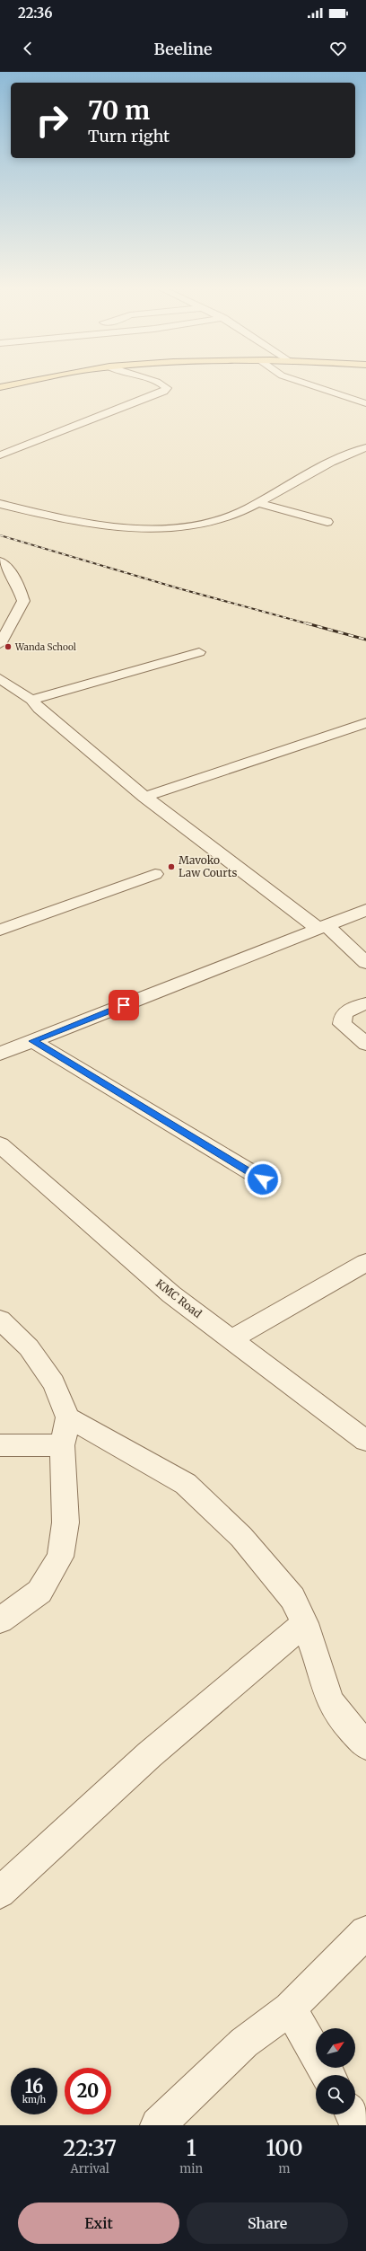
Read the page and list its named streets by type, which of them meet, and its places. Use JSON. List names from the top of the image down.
{
  "streets": {
    "street": ["KMC Road"]
  },
  "places": ["Wanda School", "Mavoko Law Courts"],
  "north": "top right",
  "page": {
    "status": "22:36",
    "header": "Beeline",
    "turn": ["70 m", "Turn right"],
    "speed": "16 km/h",
    "limit": "20",
    "eta": [
      "22:37",
      "Arrival",
      "1",
      "min",
      "100",
      "m"
    ],
    "buttons": ["Exit", "Share"]
  }
}
